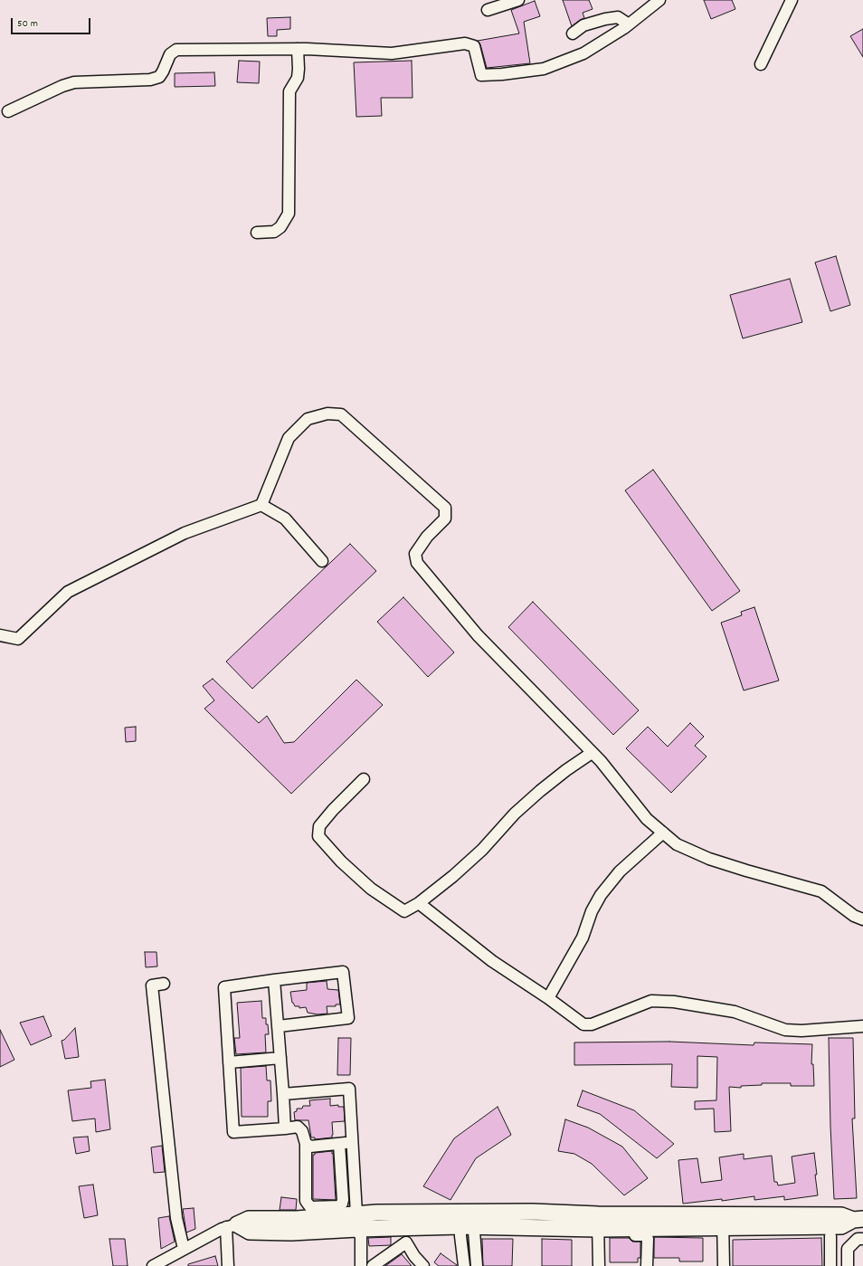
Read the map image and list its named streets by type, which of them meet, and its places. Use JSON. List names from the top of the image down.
{
  "scale_bar": "50 m"
}
